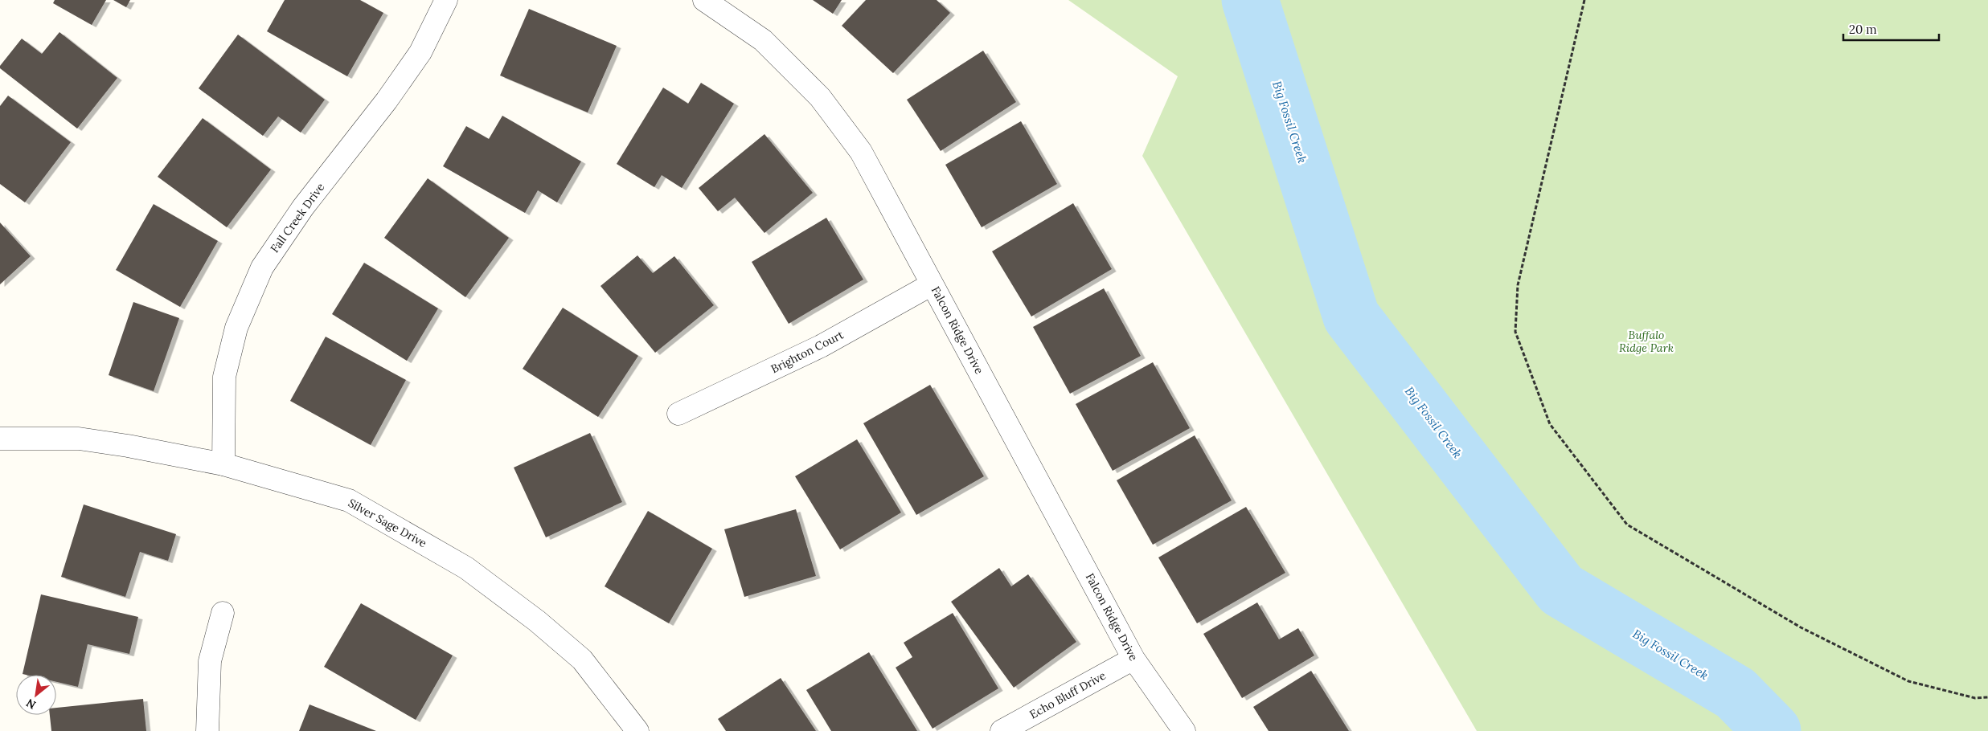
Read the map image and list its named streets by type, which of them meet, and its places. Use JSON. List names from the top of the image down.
{
  "streets": {
    "street": [
      "Fall Creek Drive",
      "Falcon Ridge Drive",
      "Brighton Court",
      "Silver Sage Drive",
      "Echo Bluff Drive"
    ]
  },
  "crossings": [
    ["Fall Creek Drive", "Silver Sage Drive"],
    ["Falcon Ridge Drive", "Brighton Court"],
    ["Falcon Ridge Drive", "Echo Bluff Drive"]
  ],
  "water": ["Big Fossil Creek"],
  "parks": ["Buffalo Ridge Park"],
  "scale_bar": "20 m",
  "north": "bottom left"
}
